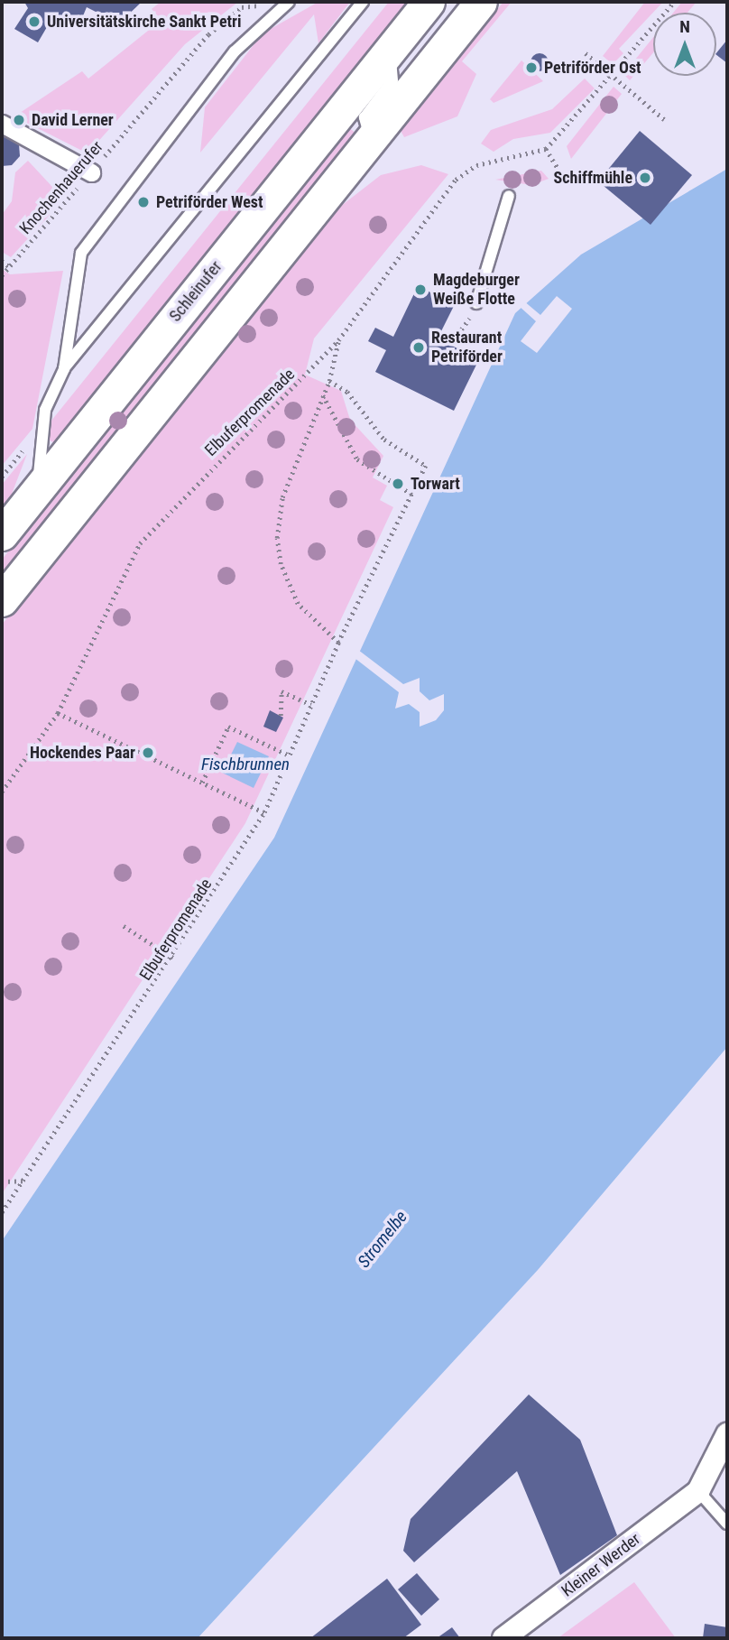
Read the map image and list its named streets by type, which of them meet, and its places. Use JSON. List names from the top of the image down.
{
  "streets": {
    "main road": ["Schleinufer"],
    "street": ["Kleiner Werder"],
    "path": ["Knochenhauerufer", "Elbuferpromenade"]
  },
  "water": ["Fischbrunnen", "Stromelbe"],
  "places": [
    "Universitätskirche Sankt Petri",
    "Petriförder Ost",
    "David Lerner",
    "Schiffmühle",
    "Petriförder West",
    "Magdeburger Weiße Flotte",
    "Restaurant Petriförder",
    "Torwart",
    "Hockendes Paar"
  ],
  "north": "top"
}
